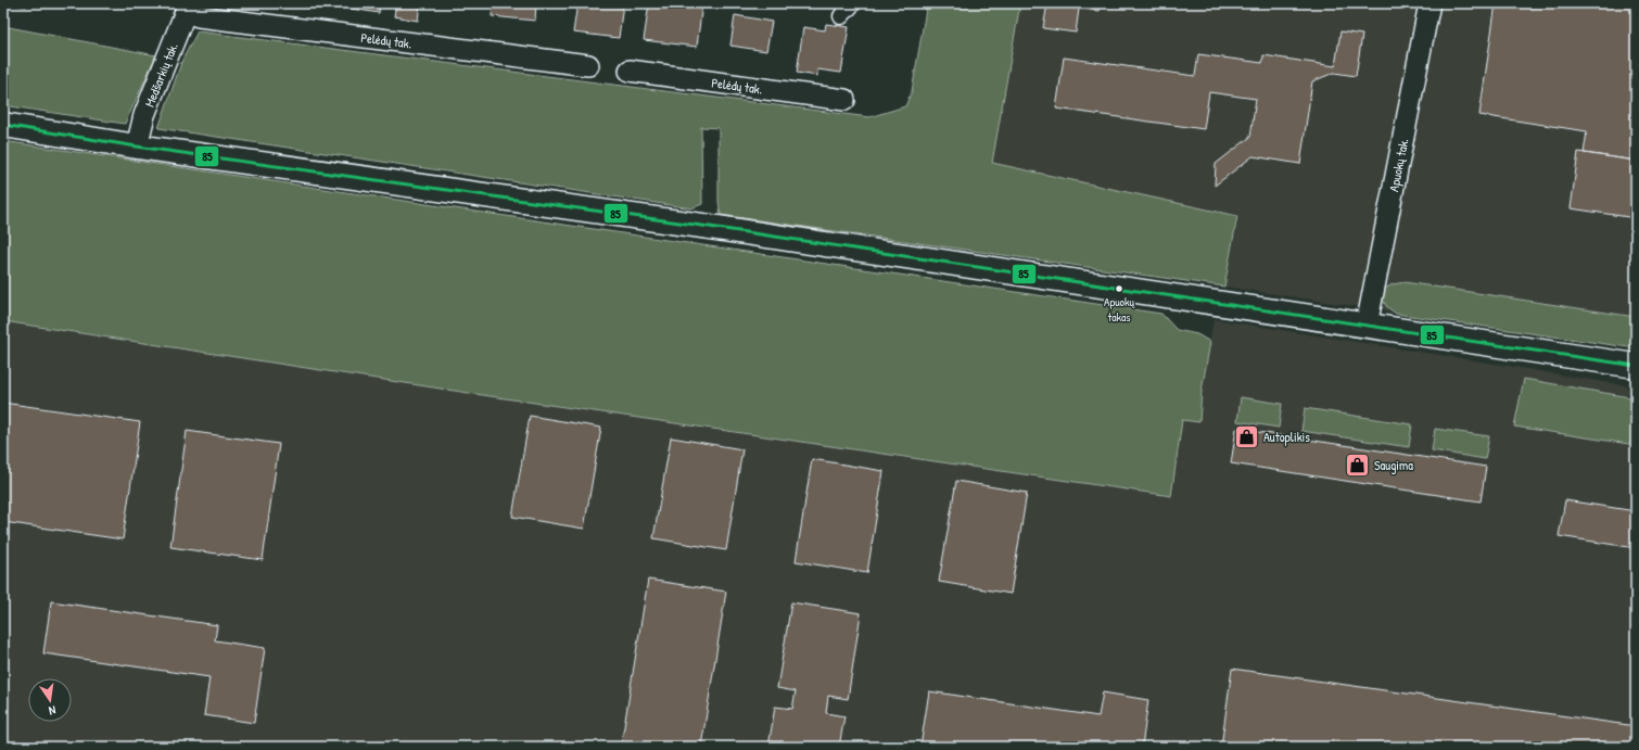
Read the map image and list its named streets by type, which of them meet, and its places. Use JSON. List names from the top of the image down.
{
  "streets": {
    "street": ["Pelėdų tak.", "Medšarkių tak.", "Apuokų tak."]
  },
  "crossings": [
    ["Pelėdų tak.", "Medšarkių tak."]
  ],
  "places": {
    "other": ["Apuokų takas"],
    "shop": ["Autoplikis", "Saugima"]
  },
  "lines": ["transit line 85"],
  "north": "bottom"
}
